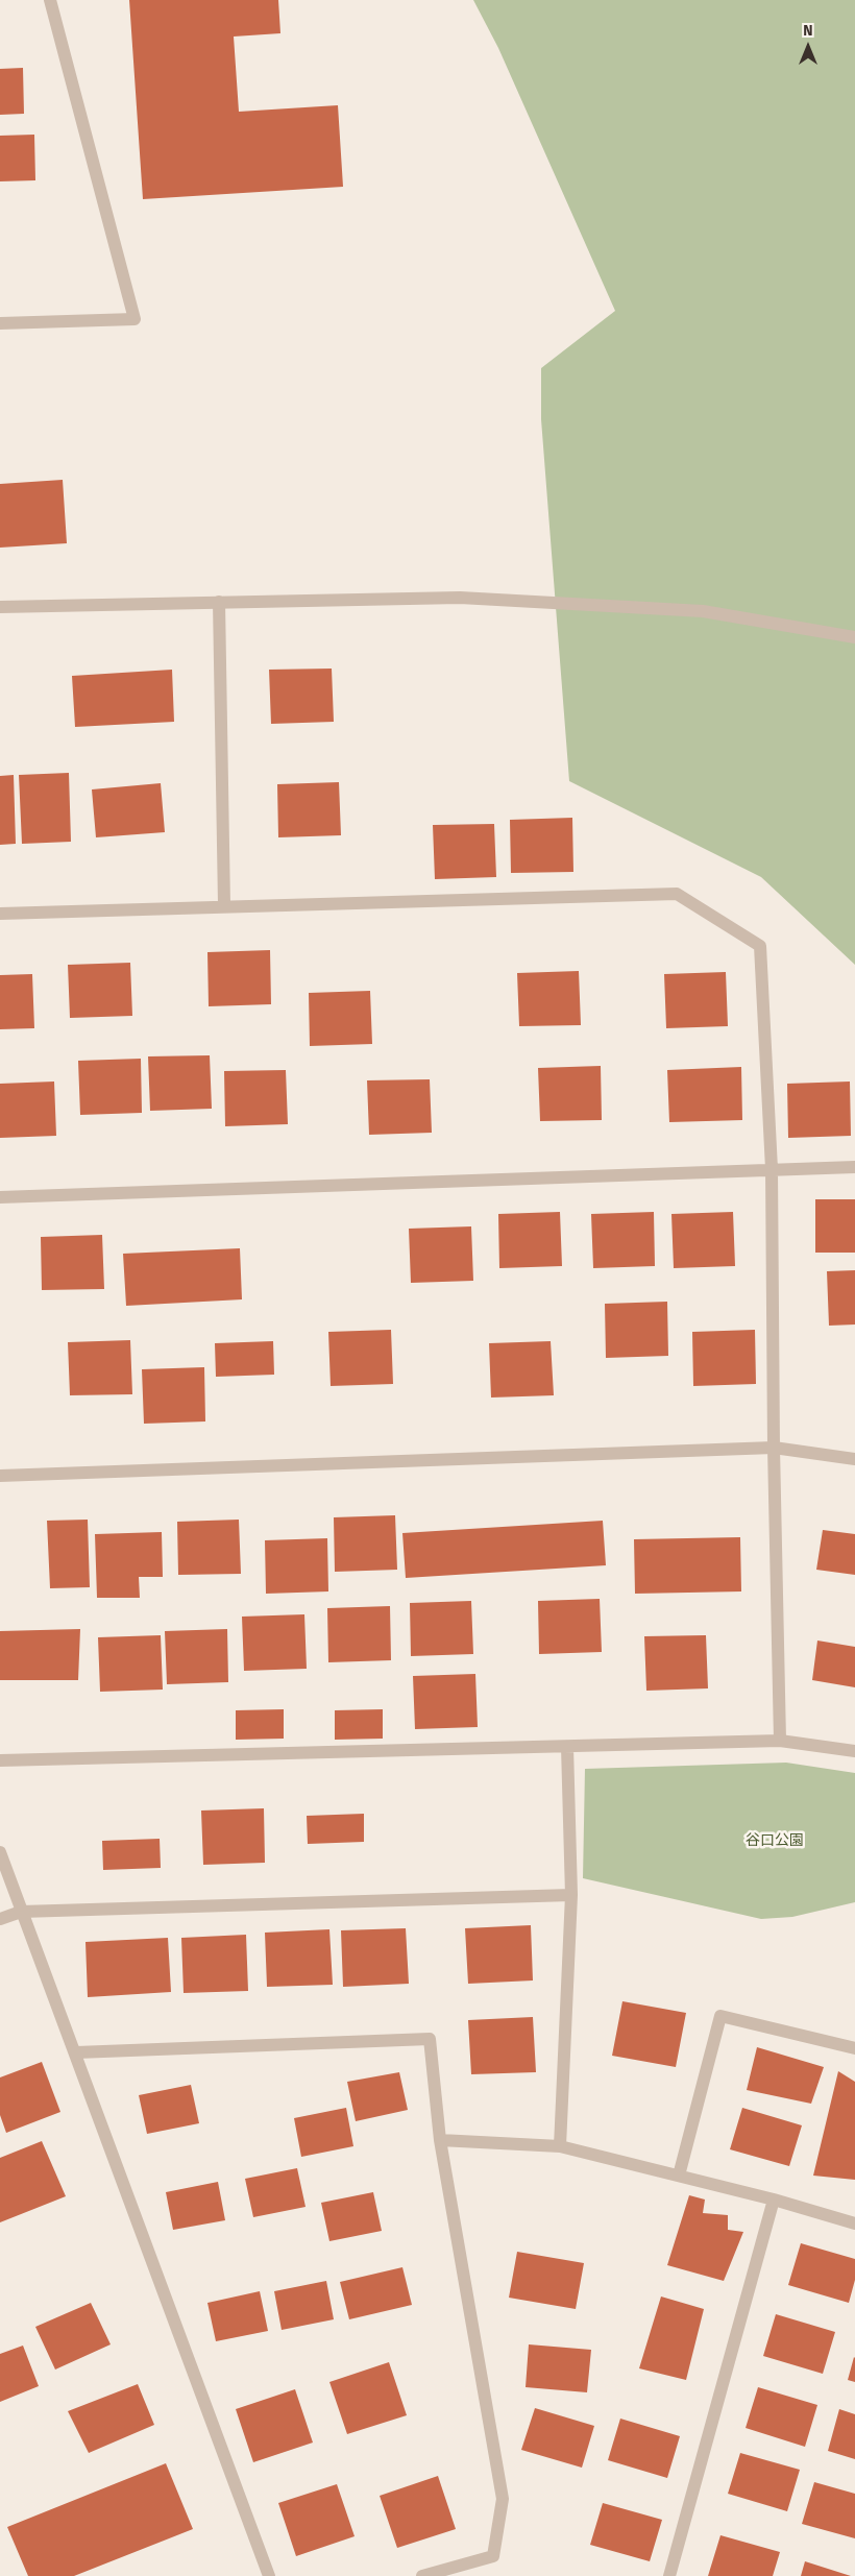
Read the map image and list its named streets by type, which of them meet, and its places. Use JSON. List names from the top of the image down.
{
  "parks": ["谷口公園"],
  "north": "top"
}
